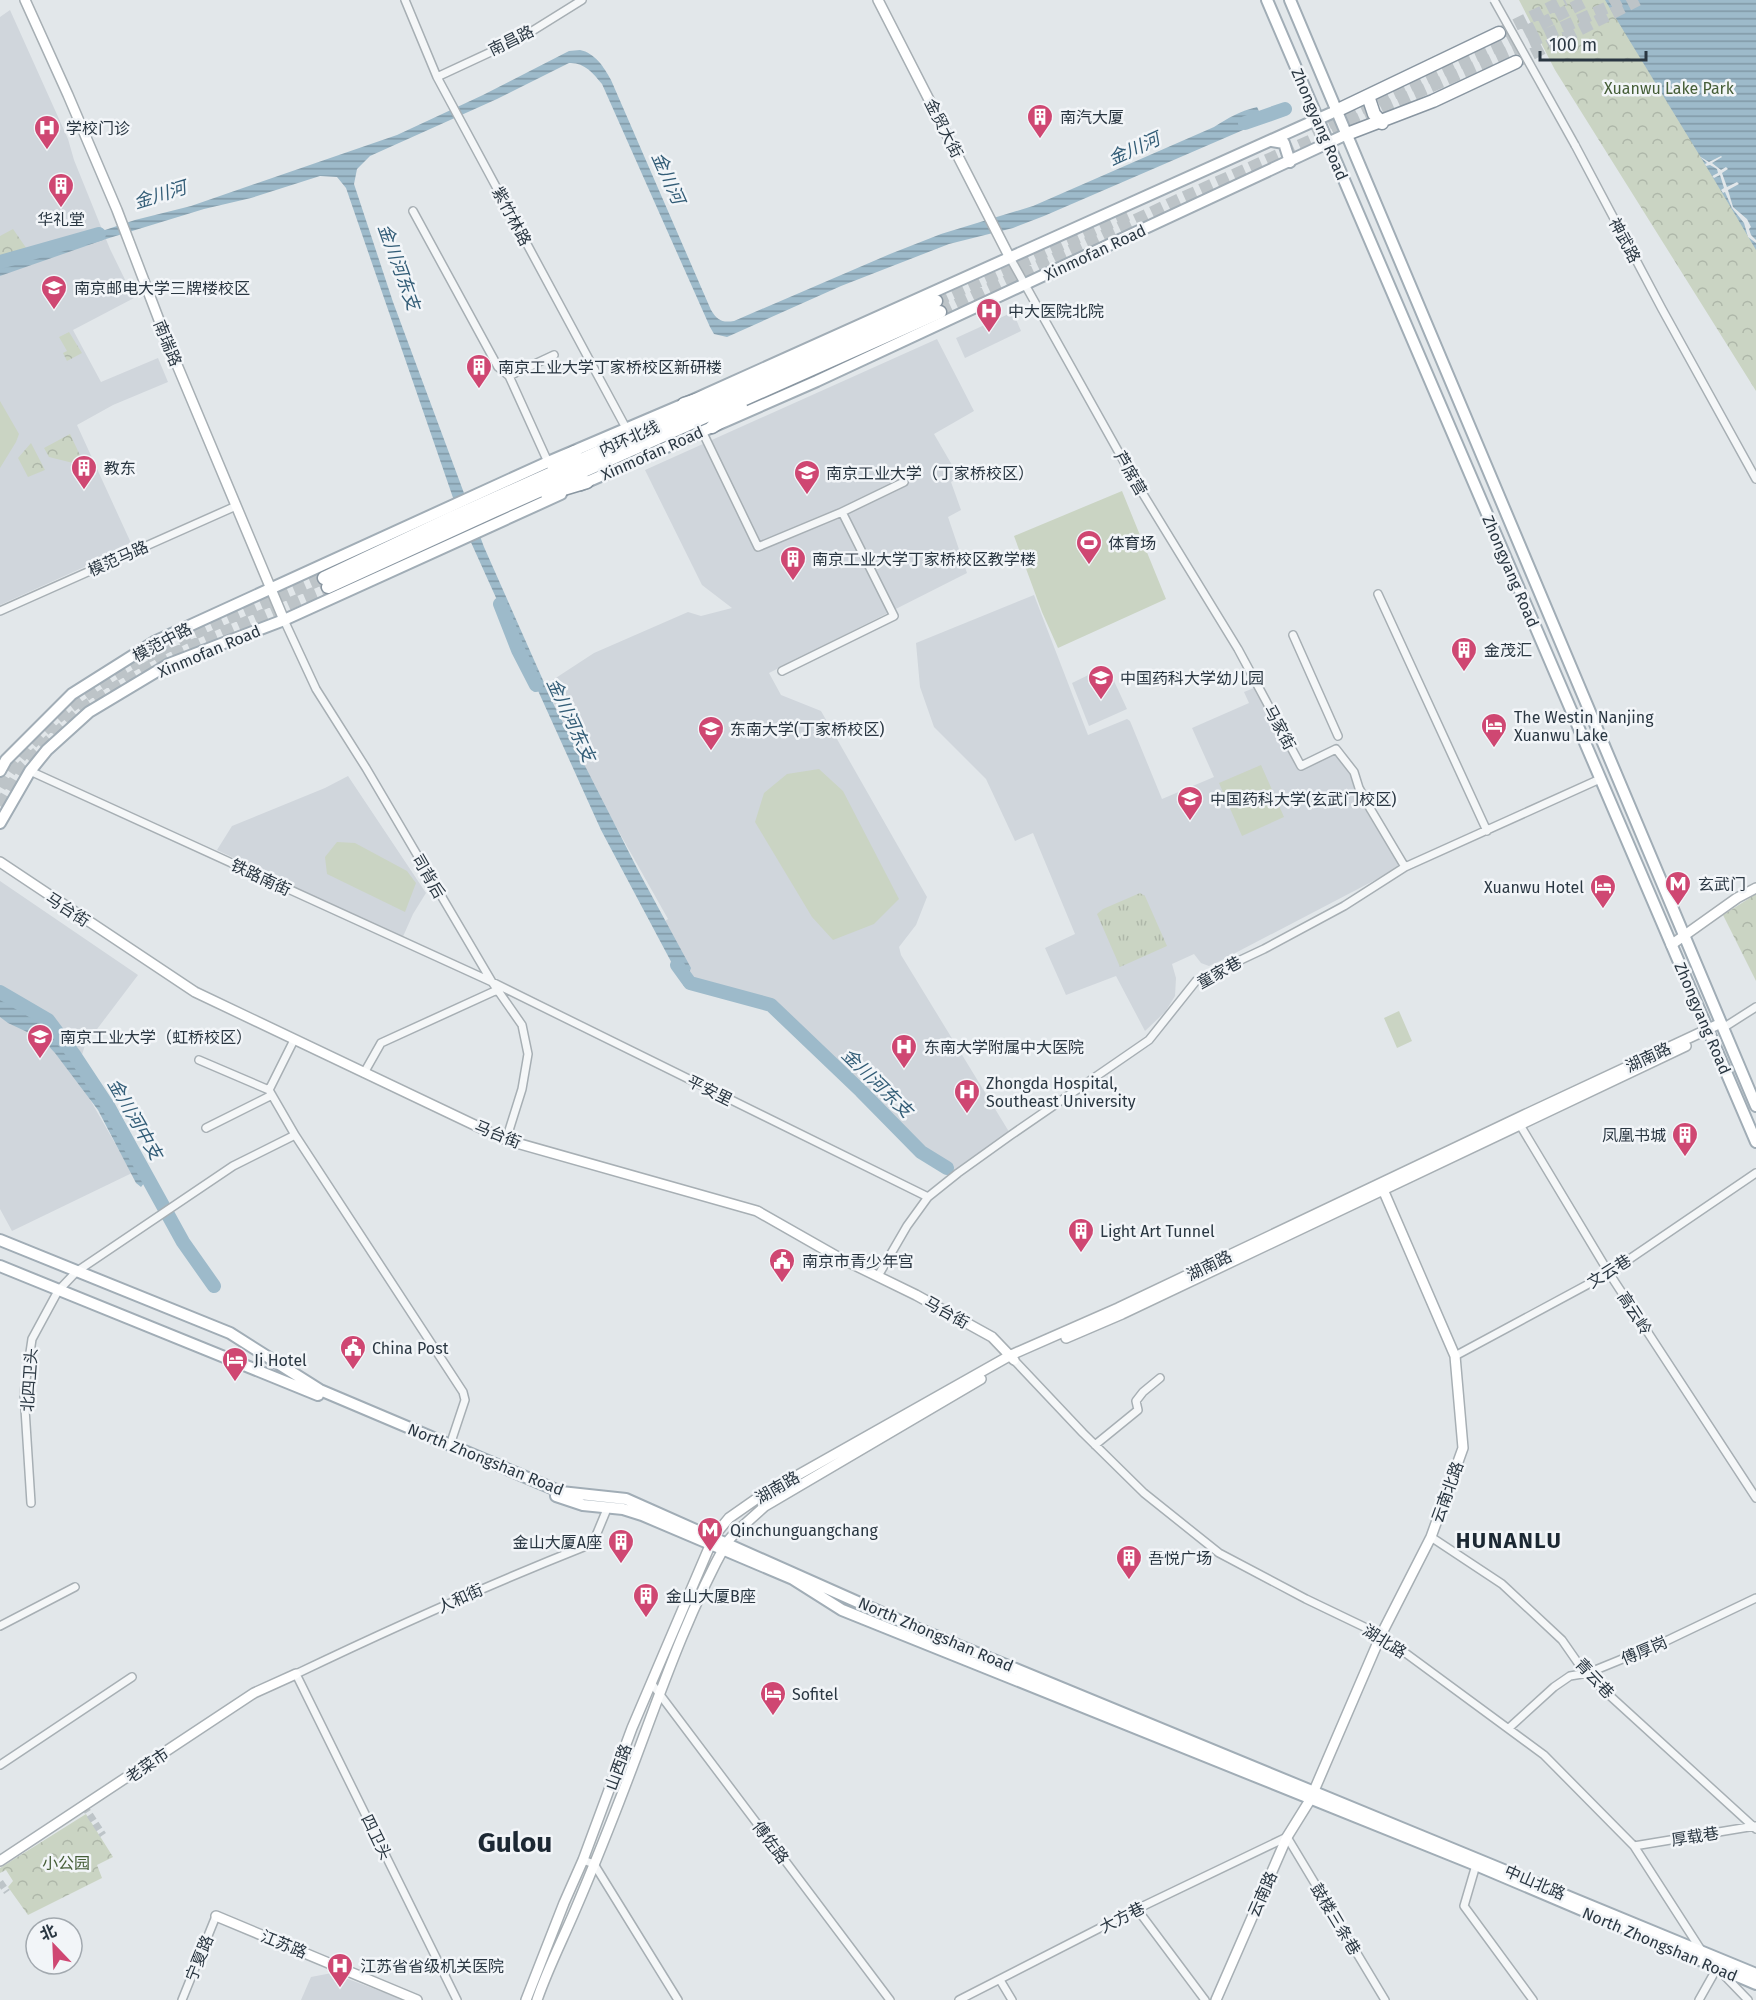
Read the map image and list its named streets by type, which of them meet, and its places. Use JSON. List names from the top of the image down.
{
  "streets": {
    "highway": ["内环北线"],
    "main road": [
      "Zhongyang Road",
      "Xinmofan Road",
      "模范中路",
      "North Zhongshan Road",
      "中山北路"
    ],
    "street": [
      "南昌路",
      "金贸大街",
      "紫竹林路",
      "神武路",
      "南瑞路",
      "芦席营",
      "模范马路",
      "马家街",
      "司背后",
      "铁路南街",
      "马台街",
      "童家巷",
      "湖南路",
      "平安里",
      "文云巷",
      "高云岭",
      "北四卫头",
      "云南北路",
      "人和街",
      "湖北路",
      "傅厚岗",
      "青云巷",
      "老菜市",
      "山西路",
      "厚载巷",
      "四卫头",
      "傅佐路",
      "云南路",
      "大方巷",
      "鼓楼三条巷",
      "江苏路",
      "宁夏路"
    ]
  },
  "crossings": [
    ["南昌路", "紫竹林路"],
    ["Zhongyang Road", "Xinmofan Road"],
    ["Zhongyang Road", "童家巷"],
    ["Zhongyang Road", "湖南路"],
    ["金贸大街", "Xinmofan Road"],
    ["金贸大街", "芦席营"],
    ["紫竹林路", "Xinmofan Road"],
    ["Xinmofan Road", "南瑞路"],
    ["Xinmofan Road", "内环北线"],
    ["Xinmofan Road", "芦席营"],
    ["Xinmofan Road", "模范中路"],
    ["Xinmofan Road", "司背后"],
    ["Xinmofan Road", "铁路南街"],
    ["南瑞路", "模范马路"],
    ["南瑞路", "模范中路"],
    ["南瑞路", "司背后"],
    ["芦席营", "马家街"],
    ["马家街", "童家巷"],
    ["司背后", "铁路南街"],
    ["司背后", "马台街"],
    ["司背后", "平安里"],
    ["铁路南街", "平安里"],
    ["马台街", "童家巷"],
    ["马台街", "湖南路"],
    ["马台街", "湖北路"],
    ["童家巷", "平安里"],
    ["湖南路", "高云岭"],
    ["湖南路", "North Zhongshan Road"],
    ["湖南路", "云南北路"],
    ["湖南路", "湖北路"],
    ["湖南路", "山西路"],
    ["文云巷", "高云岭"],
    ["文云巷", "云南北路"],
    ["北四卫头", "North Zhongshan Road"],
    ["North Zhongshan Road", "云南北路"],
    ["North Zhongshan Road", "人和街"],
    ["North Zhongshan Road", "湖北路"],
    ["North Zhongshan Road", "山西路"],
    ["North Zhongshan Road", "中山北路"],
    ["North Zhongshan Road", "云南路"],
    ["云南北路", "湖北路"],
    ["云南北路", "青云巷"],
    ["云南北路", "中山北路"],
    ["云南北路", "云南路"],
    ["人和街", "老菜市"],
    ["人和街", "四卫头"],
    ["湖北路", "傅厚岗"],
    ["湖北路", "厚载巷"],
    ["湖北路", "中山北路"],
    ["傅厚岗", "青云巷"],
    ["青云巷", "厚载巷"],
    ["老菜市", "四卫头"],
    ["山西路", "傅佐路"],
    ["中山北路", "云南路"],
    ["云南路", "大方巷"],
    ["云南路", "鼓楼三条巷"],
    ["大方巷", "鼓楼三条巷"],
    ["江苏路", "宁夏路"]
  ],
  "districts": ["HUNANLU", "Gulou"],
  "water": ["金川河", "金川河东支", "金川河中支"],
  "parks": ["Xuanwu Lake Park", "小公园"],
  "places": {
    "building": [
      "南汽大厦",
      "华礼堂",
      "南京工业大学丁家桥校区新研楼",
      "教东",
      "南京工业大学丁家桥校区教学楼",
      "金茂汇",
      "凤凰书城",
      "Light Art Tunnel",
      "金山大厦A座",
      "吾悦广场",
      "金山大厦B座"
    ],
    "hospital": [
      "学校门诊",
      "中大医院北院",
      "东南大学附属中大医院",
      "Zhongda Hospital, Southeast University",
      "江苏省省级机关医院"
    ],
    "school or university": [
      "南京邮电大学三牌楼校区",
      "南京工业大学（丁家桥校区）",
      "中国药科大学幼儿园",
      "东南大学(丁家桥校区)",
      "中国药科大学(玄武门校区)",
      "南京工业大学（虹桥校区）"
    ],
    "sports": ["体育场"],
    "hotel": [
      "The Westin Nanjing Xuanwu Lake",
      "Xuanwu Hotel",
      "Ji Hotel",
      "Sofitel"
    ],
    "metro station": ["玄武门", "Qinchunguangchang"],
    "public building": ["南京市青少年宫", "China Post"]
  },
  "scale_bar": "100 m",
  "north": "top left"
}
